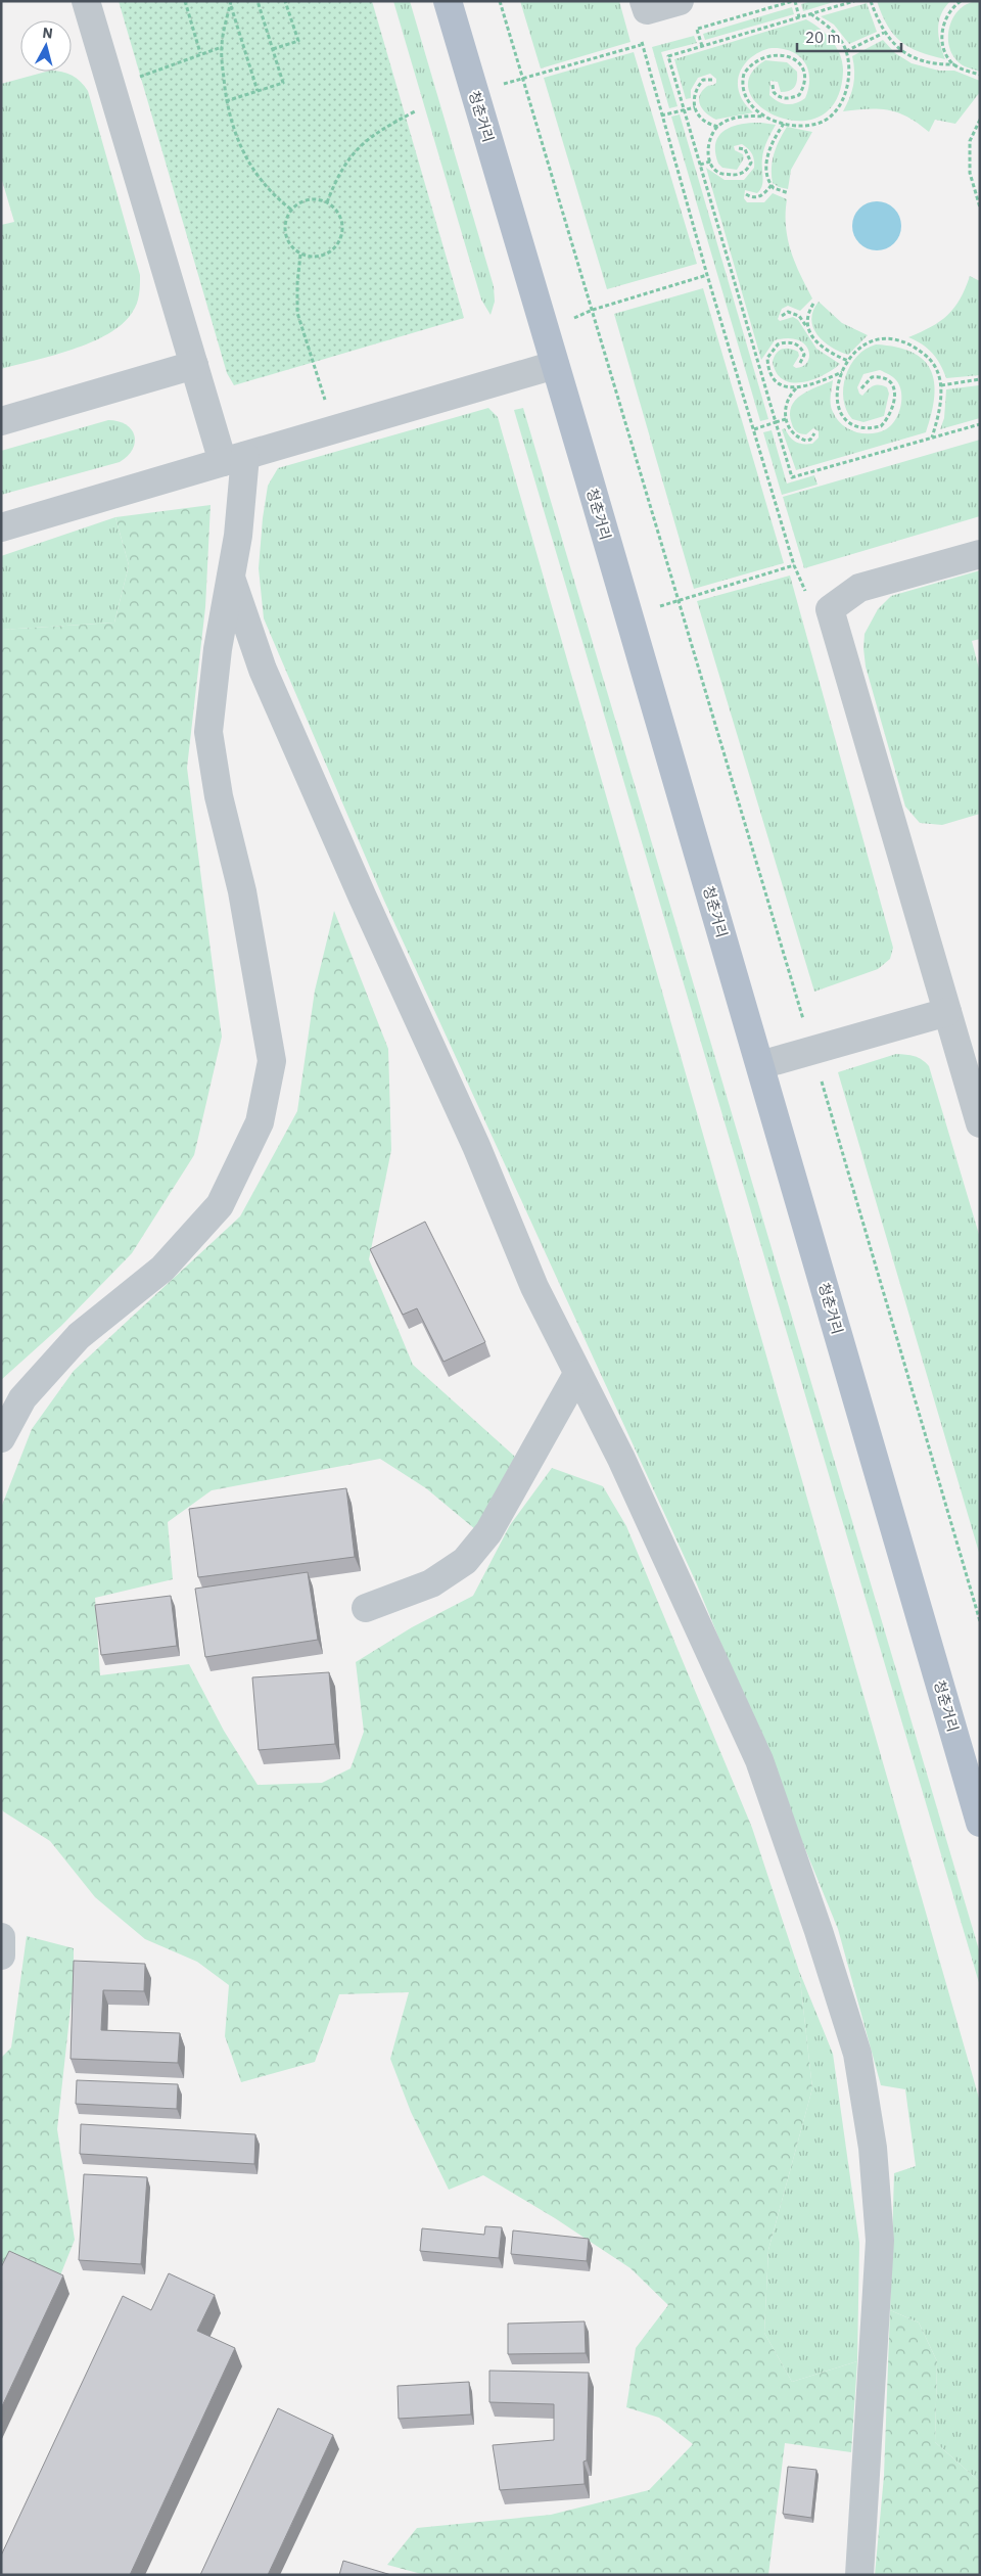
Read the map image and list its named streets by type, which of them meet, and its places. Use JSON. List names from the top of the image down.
{
  "streets": {
    "main road": ["청춘거리"]
  },
  "scale_bar": "20 m",
  "north": "top"
}
